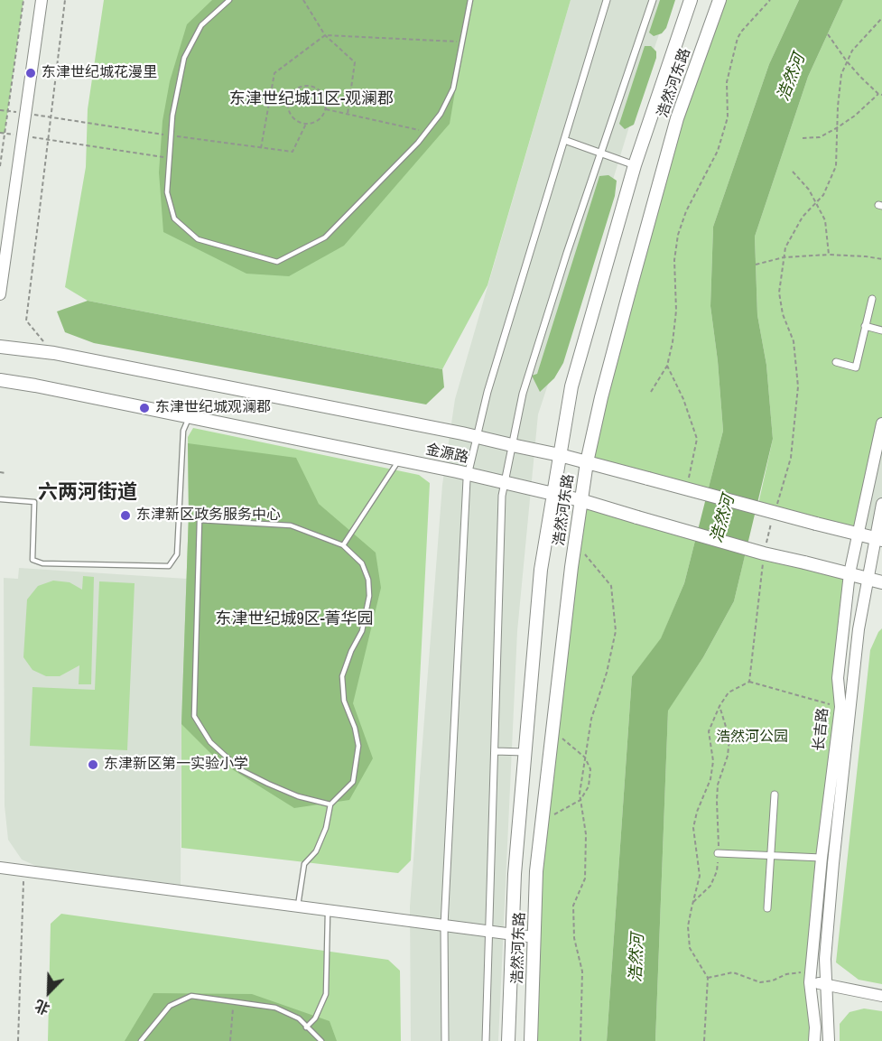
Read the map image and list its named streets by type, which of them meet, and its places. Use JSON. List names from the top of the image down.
{
  "streets": {
    "main road": ["浩然河东路", "金源路"],
    "street": ["长吉路"]
  },
  "crossings": [
    ["浩然河东路", "金源路"],
    ["金源路", "长吉路"]
  ],
  "districts": ["东津世纪城11区-观澜郡", "六两河街道", "东津世纪城9区-菁华园"],
  "water": ["浩然河"],
  "parks": ["浩然河公园"],
  "places": [
    "东津世纪城花漫里",
    "东津世纪城观澜郡",
    "东津新区政务服务中心",
    "东津新区第一实验小学"
  ],
  "north": "bottom left"
}
